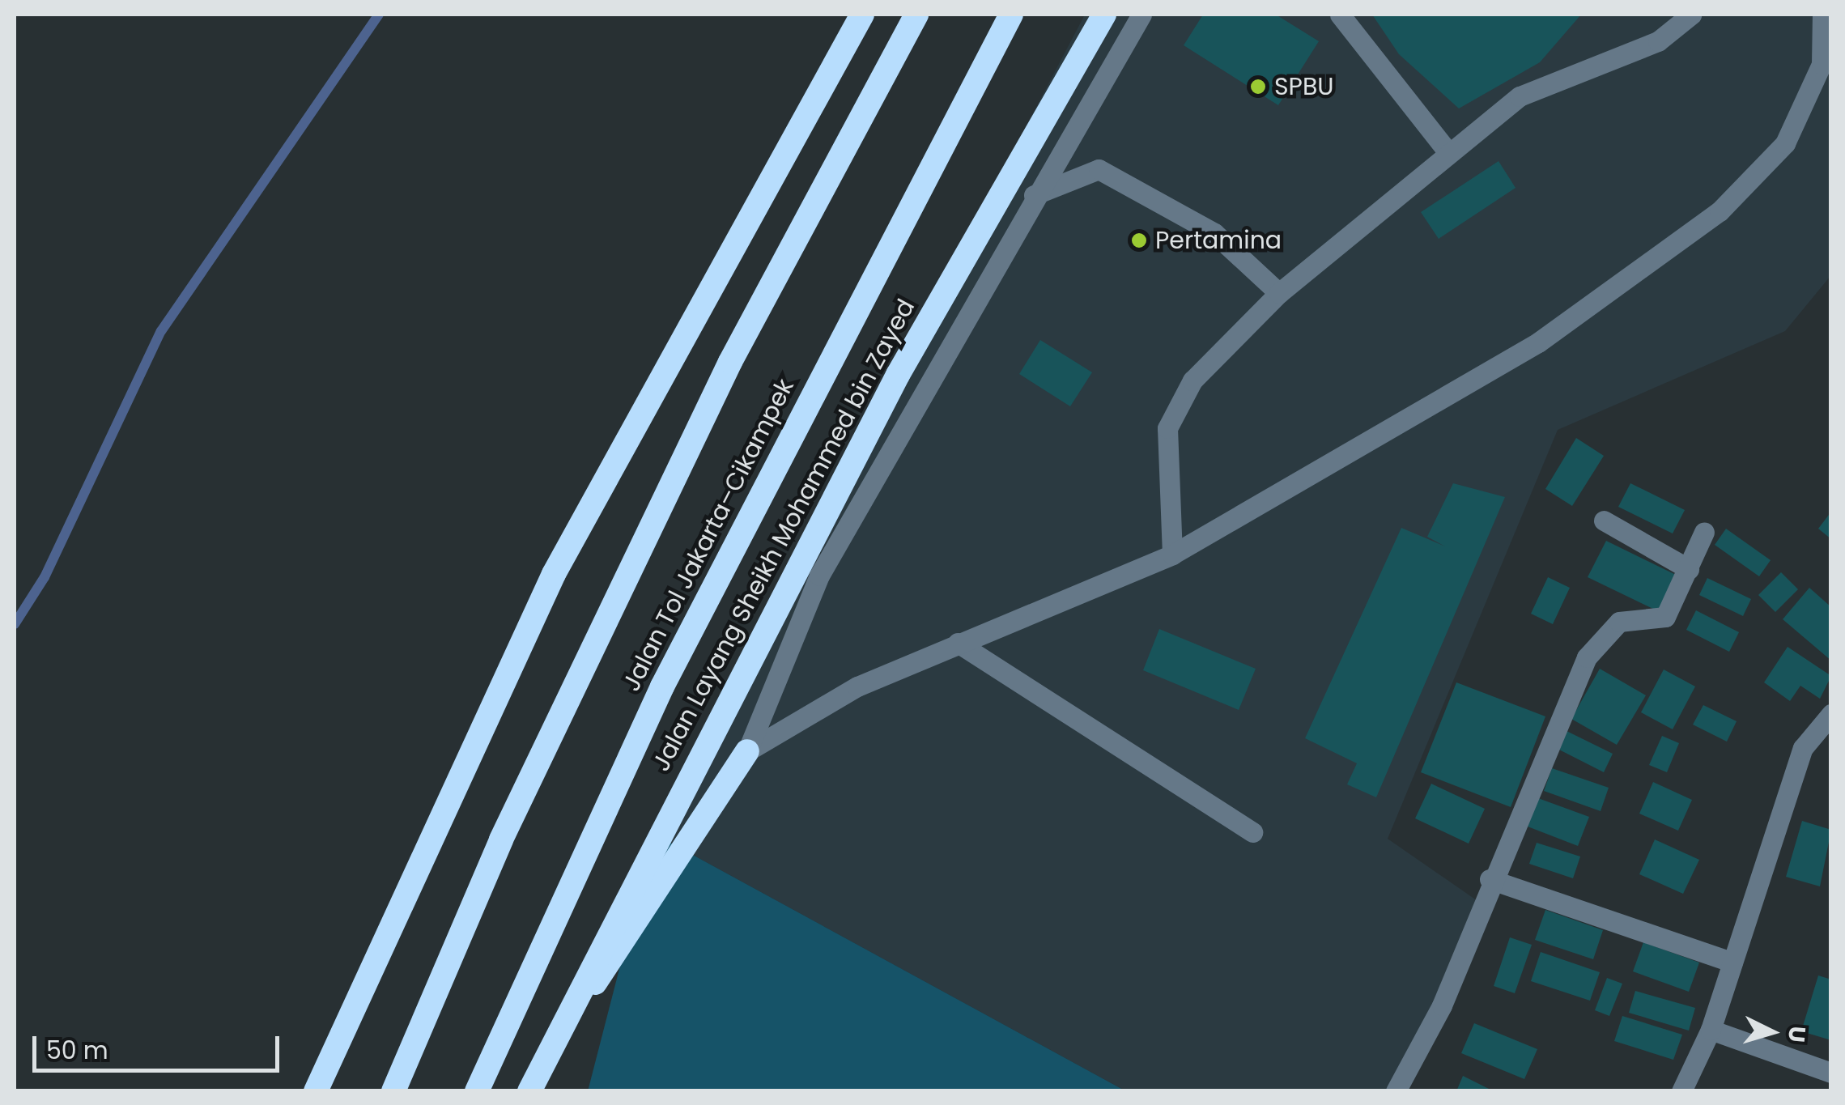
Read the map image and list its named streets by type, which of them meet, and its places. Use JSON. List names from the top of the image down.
{
  "streets": {
    "highway": ["Jalan Tol Jakarta–Cikampek", "Jalan Layang Sheikh Mohammed bin Zayed"]
  },
  "places": ["SPBU", "Pertamina"],
  "scale_bar": "50 m",
  "north": "right"
}
